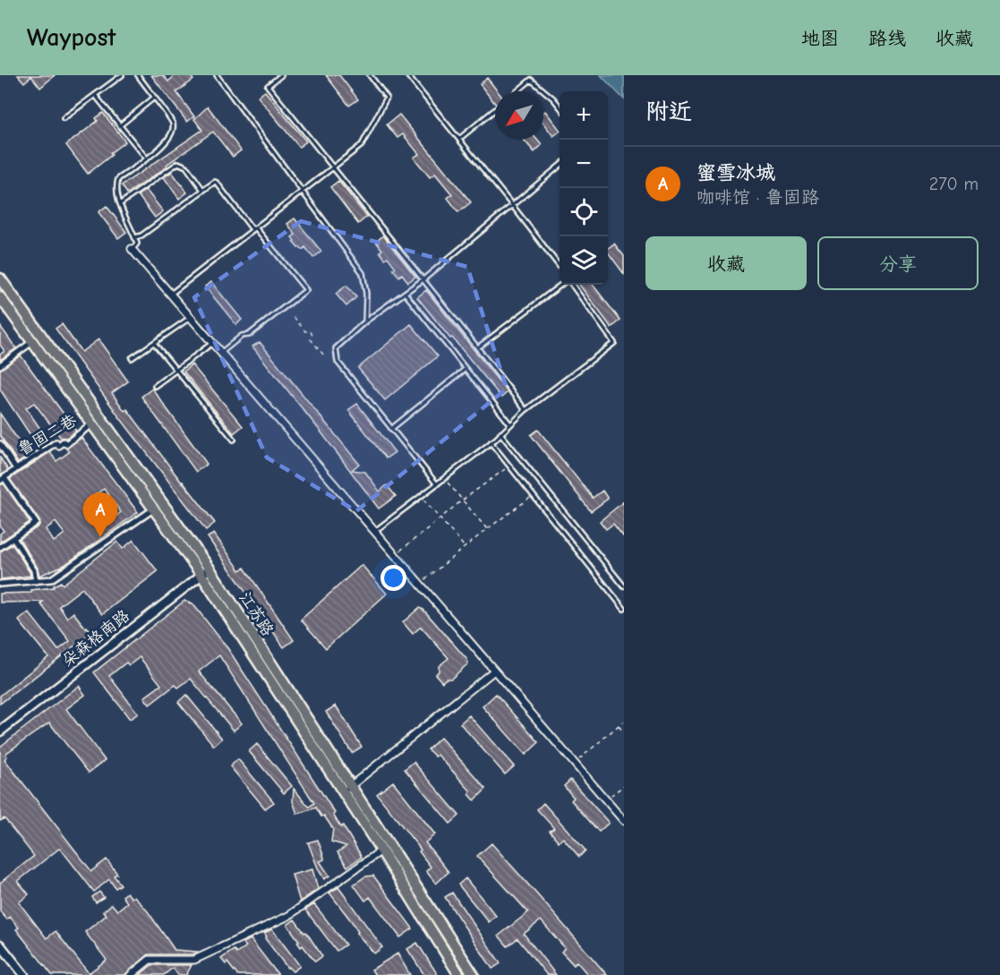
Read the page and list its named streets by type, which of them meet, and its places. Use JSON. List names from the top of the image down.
{
  "streets": {
    "highway": ["江苏路"],
    "street": ["鲁固二巷", "朵森格南路"]
  },
  "crossings": [
    ["鲁固二巷", "江苏路"],
    ["江苏路", "朵森格南路"]
  ],
  "north": "bottom left",
  "page": {
    "header": "Waypost",
    "nav": ["地图", "路线", "收藏"],
    "heading": "附近",
    "map_buttons": ["+", "−"],
    "list": [
      {
        "mark": "A",
        "name": "蜜雪冰城",
        "note": "咖啡馆 · 鲁固路",
        "value": "270 m"
      }
    ],
    "buttons": ["收藏", "分享"],
    "pins": "A"
  }
}
